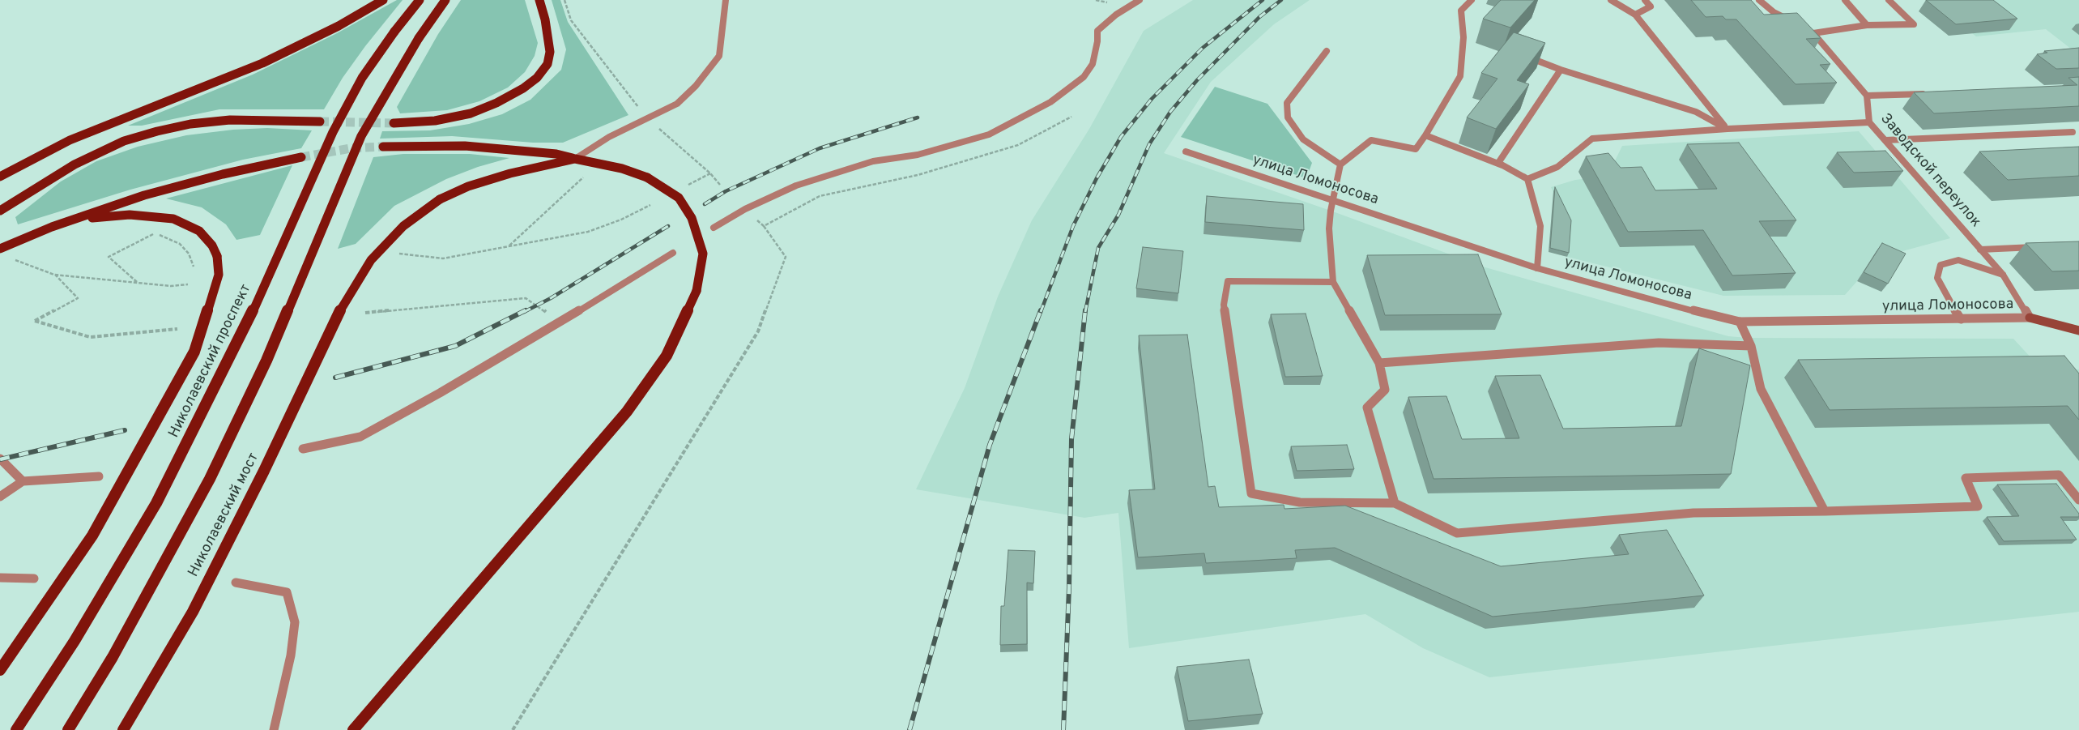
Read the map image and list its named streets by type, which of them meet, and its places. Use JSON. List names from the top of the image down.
{
  "streets": {
    "main road": ["Николаевский проспект", "Николаевский мост"],
    "street": ["Заводской переулок", "улица Ломоносова"]
  },
  "crossings": [
    ["Заводской переулок", "улица Ломоносова"]
  ]
}
